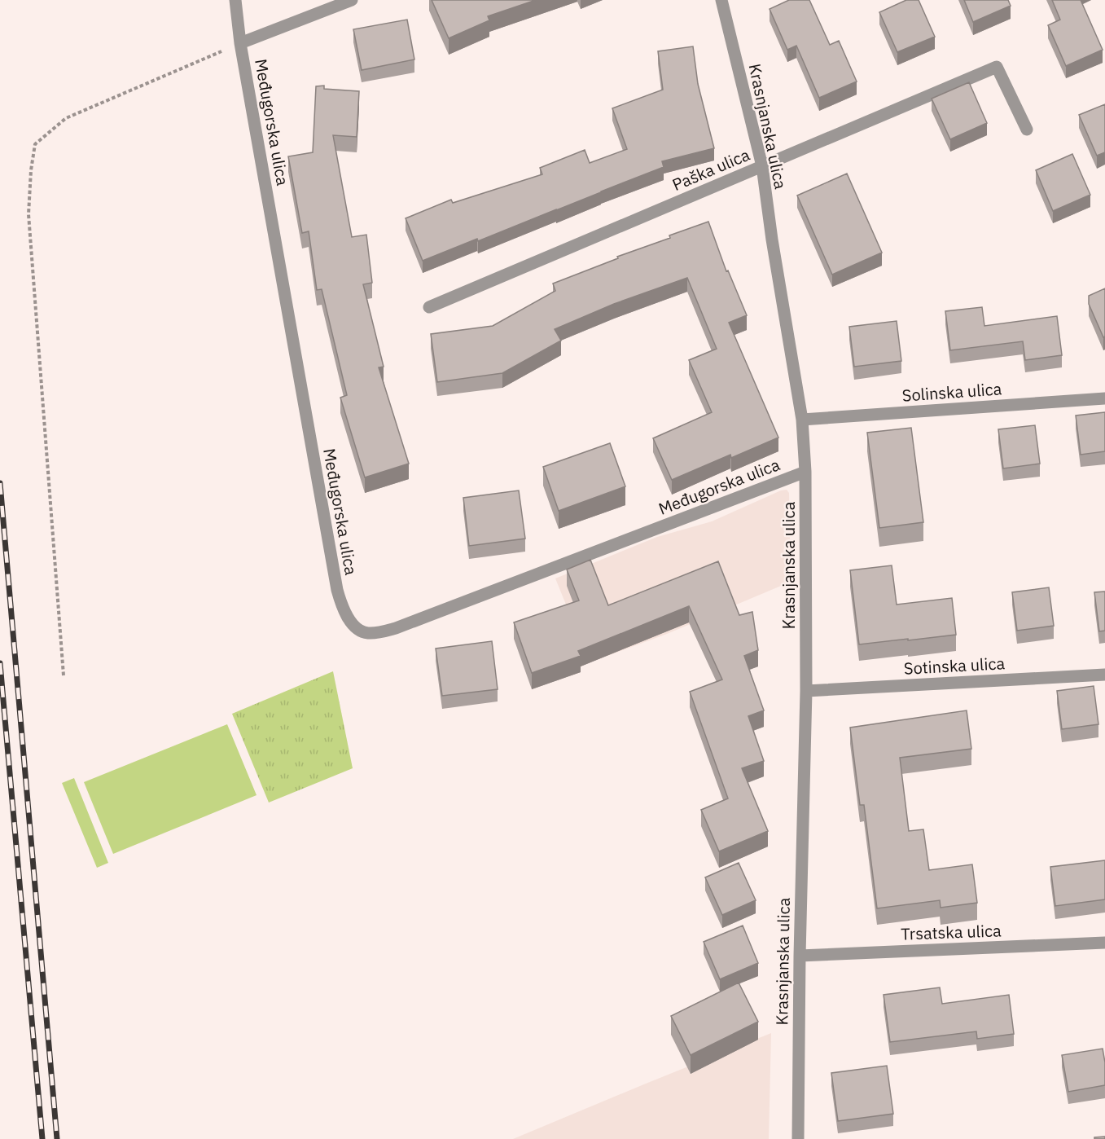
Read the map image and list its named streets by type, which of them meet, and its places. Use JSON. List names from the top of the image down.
{
  "streets": {
    "street": [
      "Međugorska ulica",
      "Krasnjanska ulica",
      "Paška ulica",
      "Solinska ulica",
      "Sotinska ulica",
      "Trsatska ulica"
    ]
  },
  "crossings": [
    ["Međugorska ulica", "Krasnjanska ulica"],
    ["Krasnjanska ulica", "Paška ulica"],
    ["Krasnjanska ulica", "Solinska ulica"],
    ["Krasnjanska ulica", "Sotinska ulica"],
    ["Krasnjanska ulica", "Trsatska ulica"]
  ]
}
